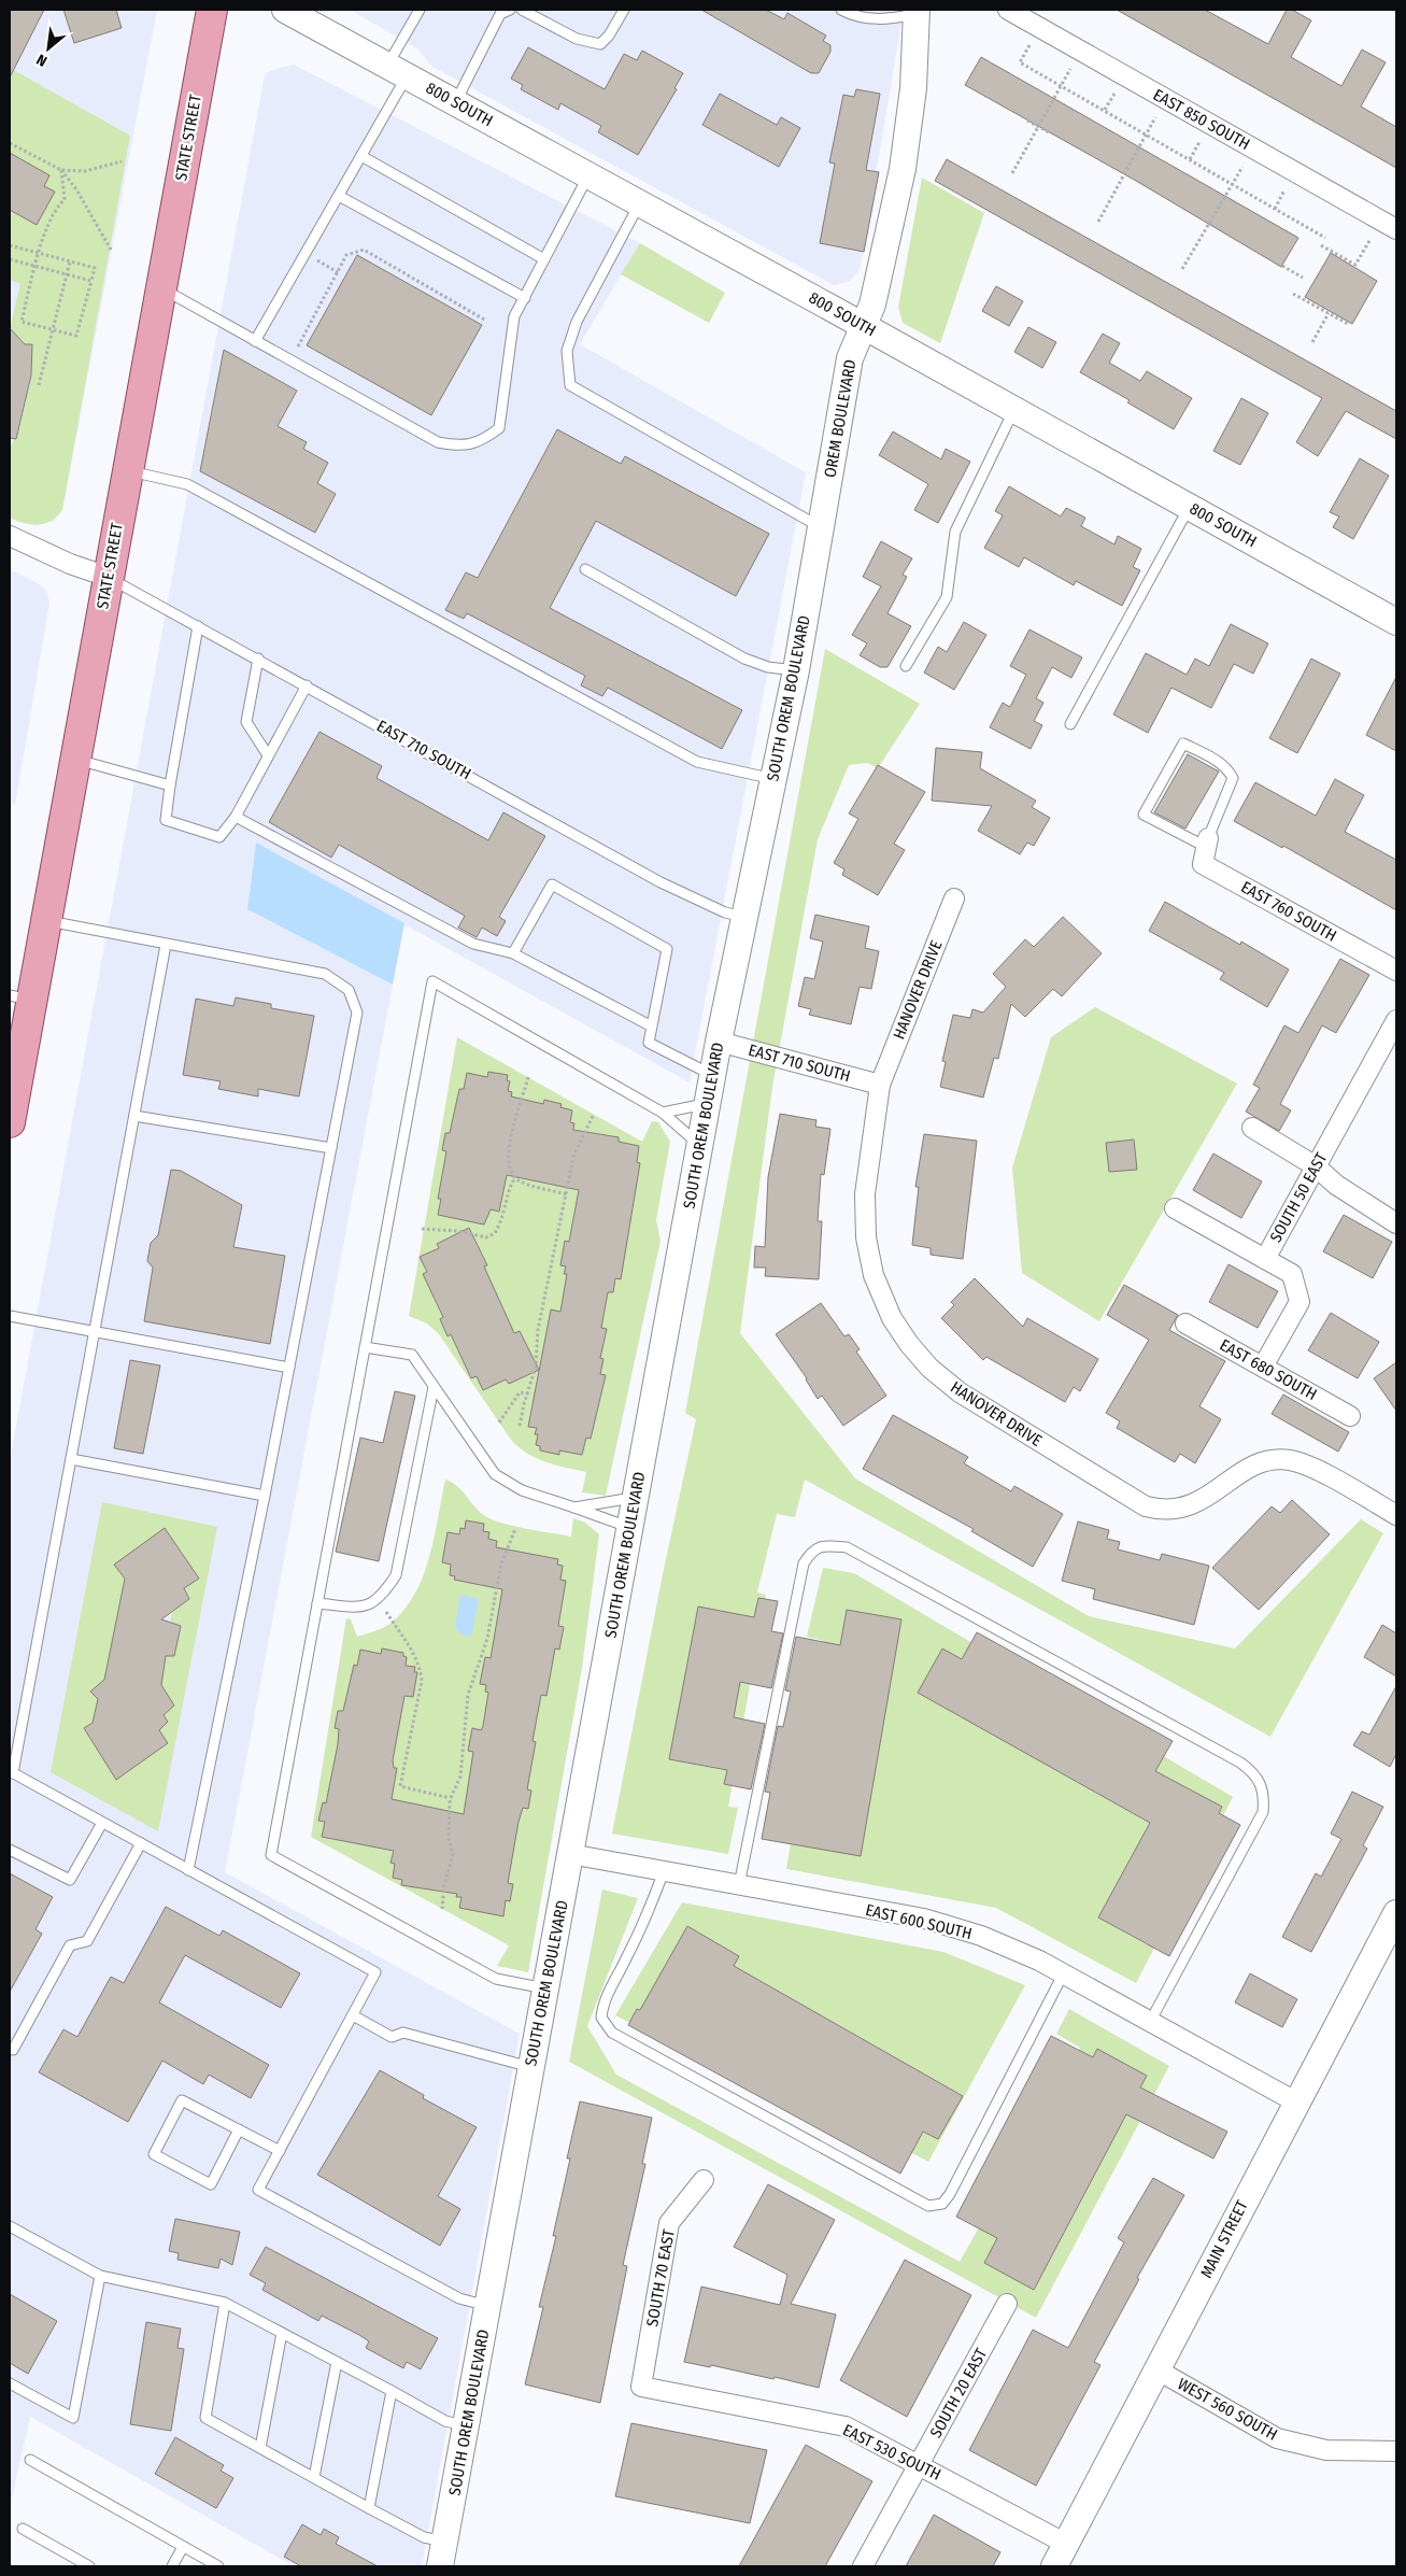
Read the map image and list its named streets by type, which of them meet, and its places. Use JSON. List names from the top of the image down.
{
  "streets": {
    "main road": ["STATE STREET"],
    "street": [
      "800 SOUTH",
      "EAST 850 SOUTH",
      "OREM BOULEVARD",
      "SOUTH OREM BOULEVARD",
      "EAST 710 SOUTH",
      "EAST 760 SOUTH",
      "HANOVER DRIVE",
      "SOUTH 50 EAST",
      "EAST 680 SOUTH",
      "EAST 600 SOUTH",
      "MAIN STREET",
      "SOUTH 70 EAST",
      "SOUTH 20 EAST",
      "WEST 560 SOUTH",
      "EAST 530 SOUTH"
    ]
  },
  "crossings": [
    ["800 SOUTH", "OREM BOULEVARD"],
    ["STATE STREET", "EAST 710 SOUTH"],
    ["OREM BOULEVARD", "SOUTH OREM BOULEVARD"],
    ["SOUTH OREM BOULEVARD", "EAST 710 SOUTH"],
    ["SOUTH OREM BOULEVARD", "EAST 600 SOUTH"],
    ["EAST 710 SOUTH", "HANOVER DRIVE"],
    ["SOUTH 50 EAST", "EAST 680 SOUTH"],
    ["EAST 600 SOUTH", "MAIN STREET"],
    ["MAIN STREET", "WEST 560 SOUTH"],
    ["MAIN STREET", "EAST 530 SOUTH"],
    ["SOUTH 70 EAST", "EAST 530 SOUTH"],
    ["SOUTH 20 EAST", "EAST 530 SOUTH"]
  ],
  "north": "bottom left"
}
